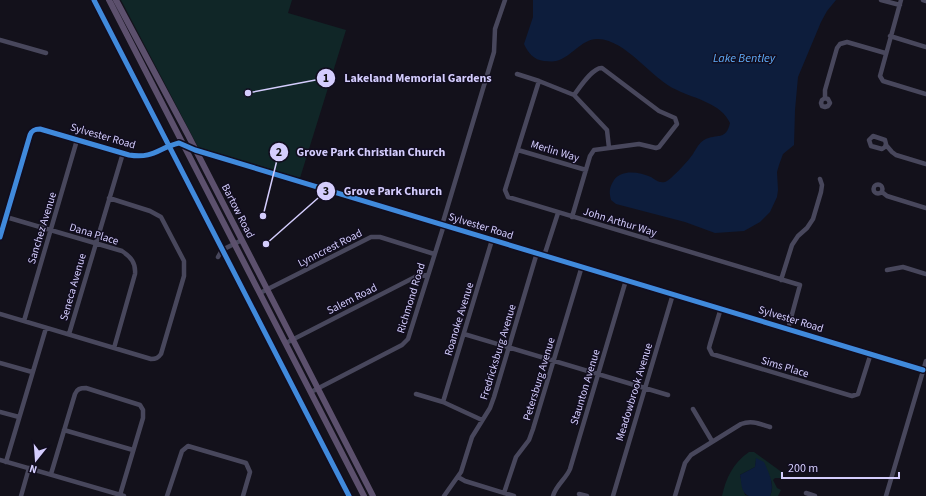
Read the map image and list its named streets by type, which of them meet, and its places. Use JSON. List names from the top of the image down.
{
  "streets": {
    "main road": ["Bartow Road"],
    "street": [
      "Sylvester Road",
      "Merlin Way",
      "John Arthur Way",
      "Sanchez Avenue",
      "Dana Place",
      "Lynncrest Road",
      "Seneca Avenue",
      "Richmond Road",
      "Salem Road",
      "Roanoke Avenue",
      "Fredricksburg Avenue",
      "Sims Place",
      "Petersburg Avenue",
      "Staunton Avenue",
      "Meadowbrook Avenue"
    ]
  },
  "crossings": [
    ["Sylvester Road", "Bartow Road"],
    ["Sylvester Road", "John Arthur Way"],
    ["Sylvester Road", "Sanchez Avenue"],
    ["Sylvester Road", "Dana Place"],
    ["Sylvester Road", "Seneca Avenue"],
    ["Sylvester Road", "Richmond Road"],
    ["Sylvester Road", "Roanoke Avenue"],
    ["Sylvester Road", "Fredricksburg Avenue"],
    ["Sylvester Road", "Sims Place"],
    ["Sylvester Road", "Petersburg Avenue"],
    ["Sylvester Road", "Staunton Avenue"],
    ["Sylvester Road", "Meadowbrook Avenue"],
    ["Merlin Way", "John Arthur Way"],
    ["Bartow Road", "Lynncrest Road"],
    ["Bartow Road", "Richmond Road"],
    ["Bartow Road", "Salem Road"],
    ["Sanchez Avenue", "Dana Place"],
    ["Dana Place", "Seneca Avenue"],
    ["Lynncrest Road", "Richmond Road"],
    ["Richmond Road", "Salem Road"]
  ],
  "water": ["Lake Bentley"],
  "places": ["Lakeland Memorial Gardens", "Grove Park Christian Church", "Grove Park Church"],
  "scale_bar": "200 m",
  "north": "bottom"
}
